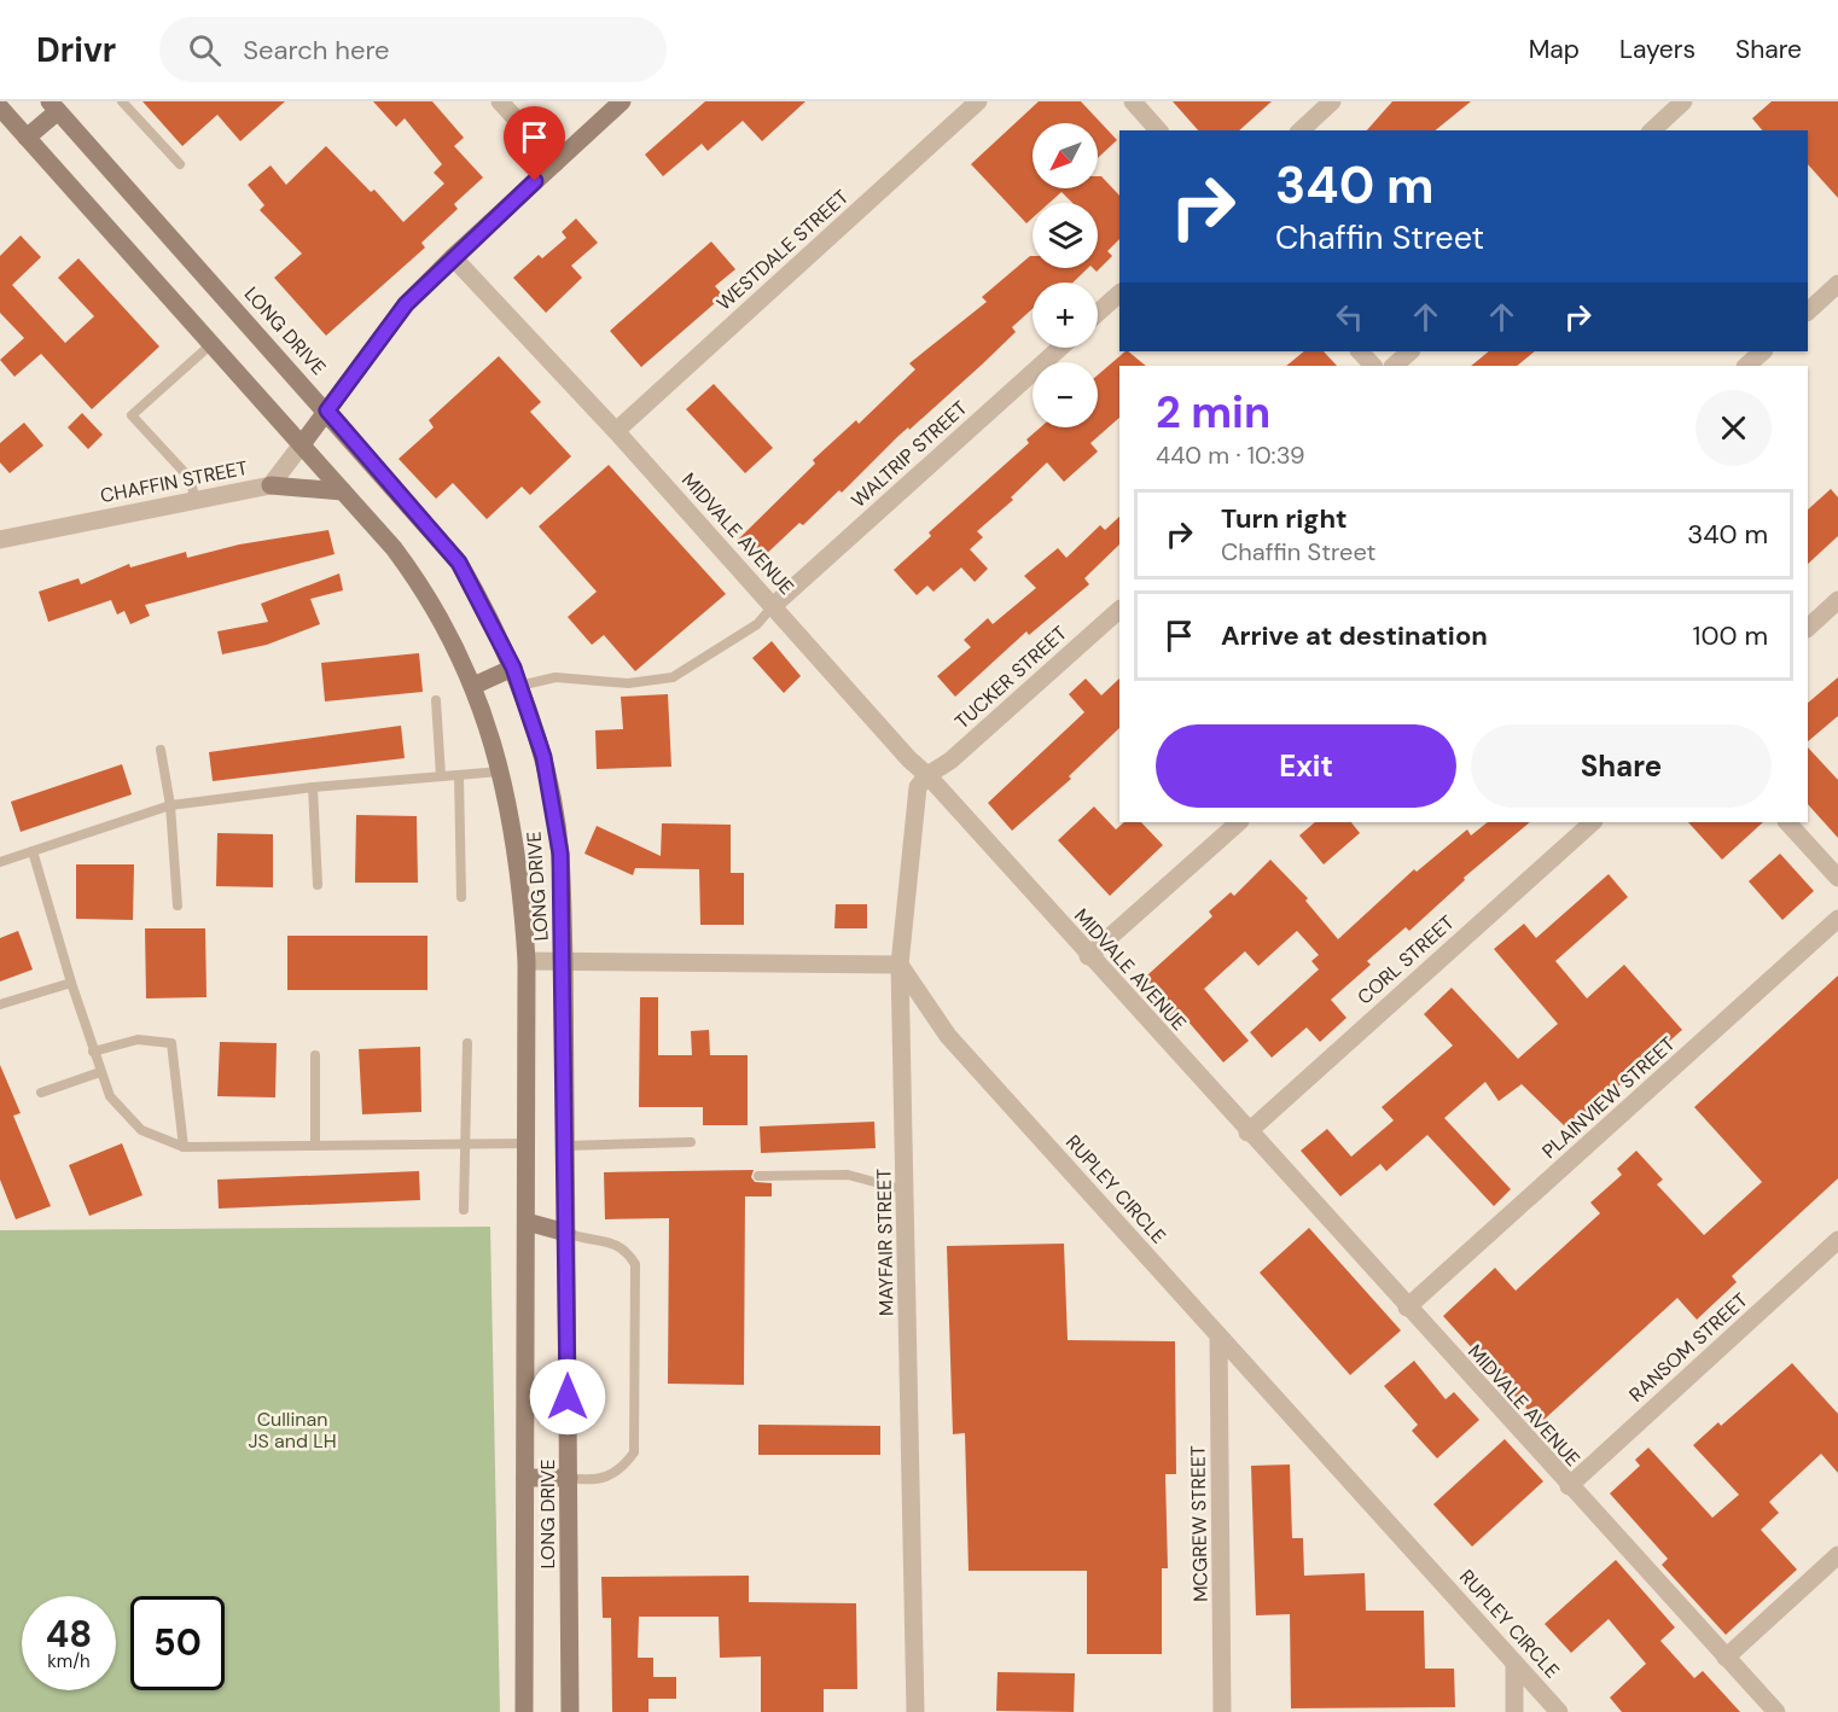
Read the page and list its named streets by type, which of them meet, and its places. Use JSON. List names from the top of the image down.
{
  "streets": {
    "main road": ["LONG DRIVE", "CHAFFIN STREET"],
    "street": [
      "WESTDALE STREET",
      "WALTRIP STREET",
      "MIDVALE AVENUE",
      "TUCKER STREET",
      "CORL STREET",
      "PLAINVIEW STREET",
      "RUPLEY CIRCLE",
      "MAYFAIR STREET",
      "RANSOM STREET",
      "MCGREW STREET"
    ]
  },
  "crossings": [
    ["WESTDALE STREET", "MIDVALE AVENUE"],
    ["LONG DRIVE", "CHAFFIN STREET"],
    ["WALTRIP STREET", "MIDVALE AVENUE"],
    ["CHAFFIN STREET", "MIDVALE AVENUE"],
    ["MIDVALE AVENUE", "TUCKER STREET"],
    ["MIDVALE AVENUE", "CORL STREET"],
    ["MIDVALE AVENUE", "PLAINVIEW STREET"],
    ["MIDVALE AVENUE", "MAYFAIR STREET"],
    ["MIDVALE AVENUE", "RANSOM STREET"],
    ["TUCKER STREET", "MAYFAIR STREET"],
    ["RUPLEY CIRCLE", "MAYFAIR STREET"],
    ["RUPLEY CIRCLE", "MCGREW STREET"]
  ],
  "parks": ["Cullinan JS and LH"],
  "north": "bottom left",
  "page": {
    "header": "Drivr",
    "search": "Search here",
    "nav": ["Map", "Layers", "Share"],
    "map_buttons": ["+", "−"],
    "turn": ["340 m", "Chaffin Street"],
    "heading": ["2 min", "440 m · 10:39"],
    "list": [
      {
        "name": "Turn right",
        "note": "Chaffin Street",
        "value": "340 m"
      },
      {
        "name": "Arrive at destination",
        "value": "100 m"
      }
    ],
    "buttons": ["Exit", "Share"],
    "speed": "48 km/h",
    "limit": "50"
  }
}
